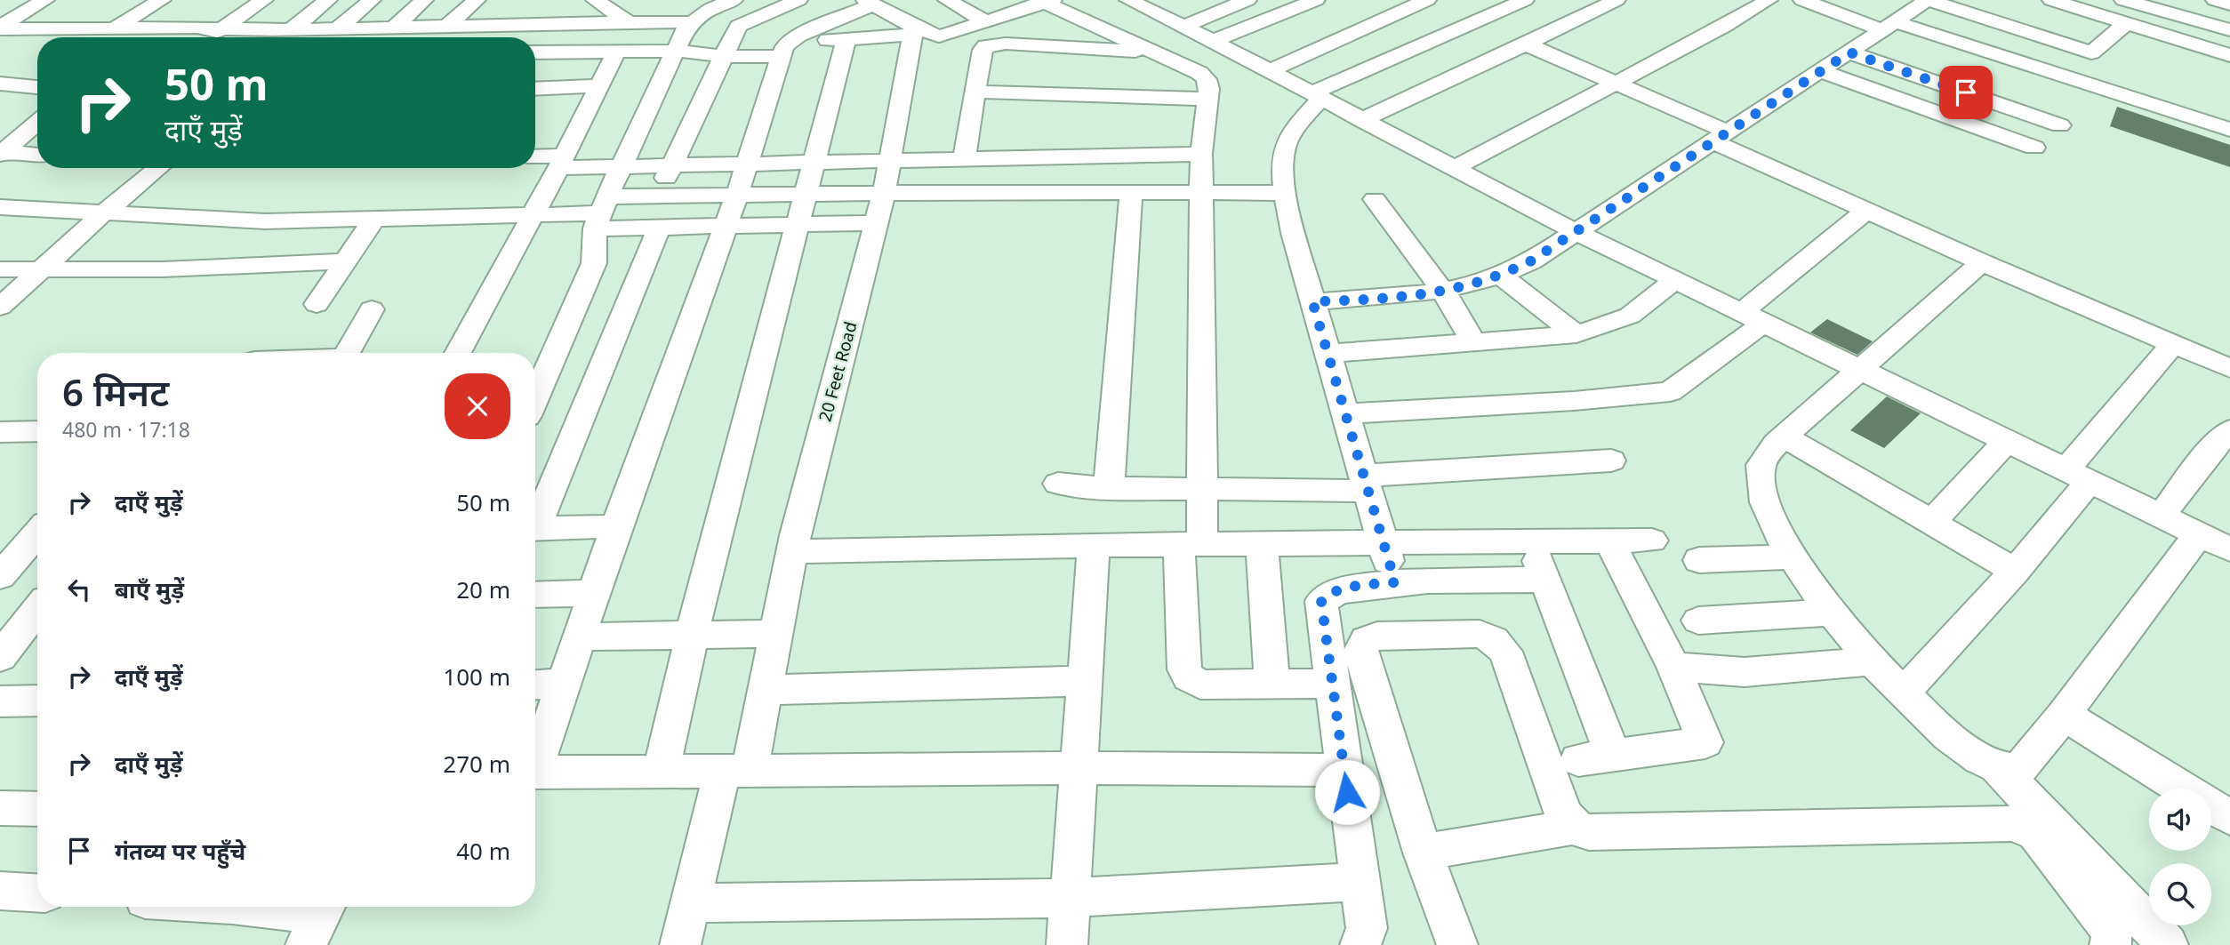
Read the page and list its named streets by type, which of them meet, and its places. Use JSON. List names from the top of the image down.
{
  "streets": {
    "street": ["20 Feet Road"]
  },
  "page": {
    "turn": ["50 m", "दाएँ मुड़ें"],
    "heading": ["6 मिनट", "480 m · 17:18"],
    "list": [
      {
        "name": "दाएँ मुड़ें",
        "value": "50 m"
      },
      {
        "name": "बाएँ मुड़ें",
        "value": "20 m"
      },
      {
        "name": "दाएँ मुड़ें",
        "value": "100 m"
      },
      {
        "name": "दाएँ मुड़ें",
        "value": "270 m"
      },
      {
        "name": "गंतव्य पर पहुँचे",
        "value": "40 m"
      }
    ]
  }
}
